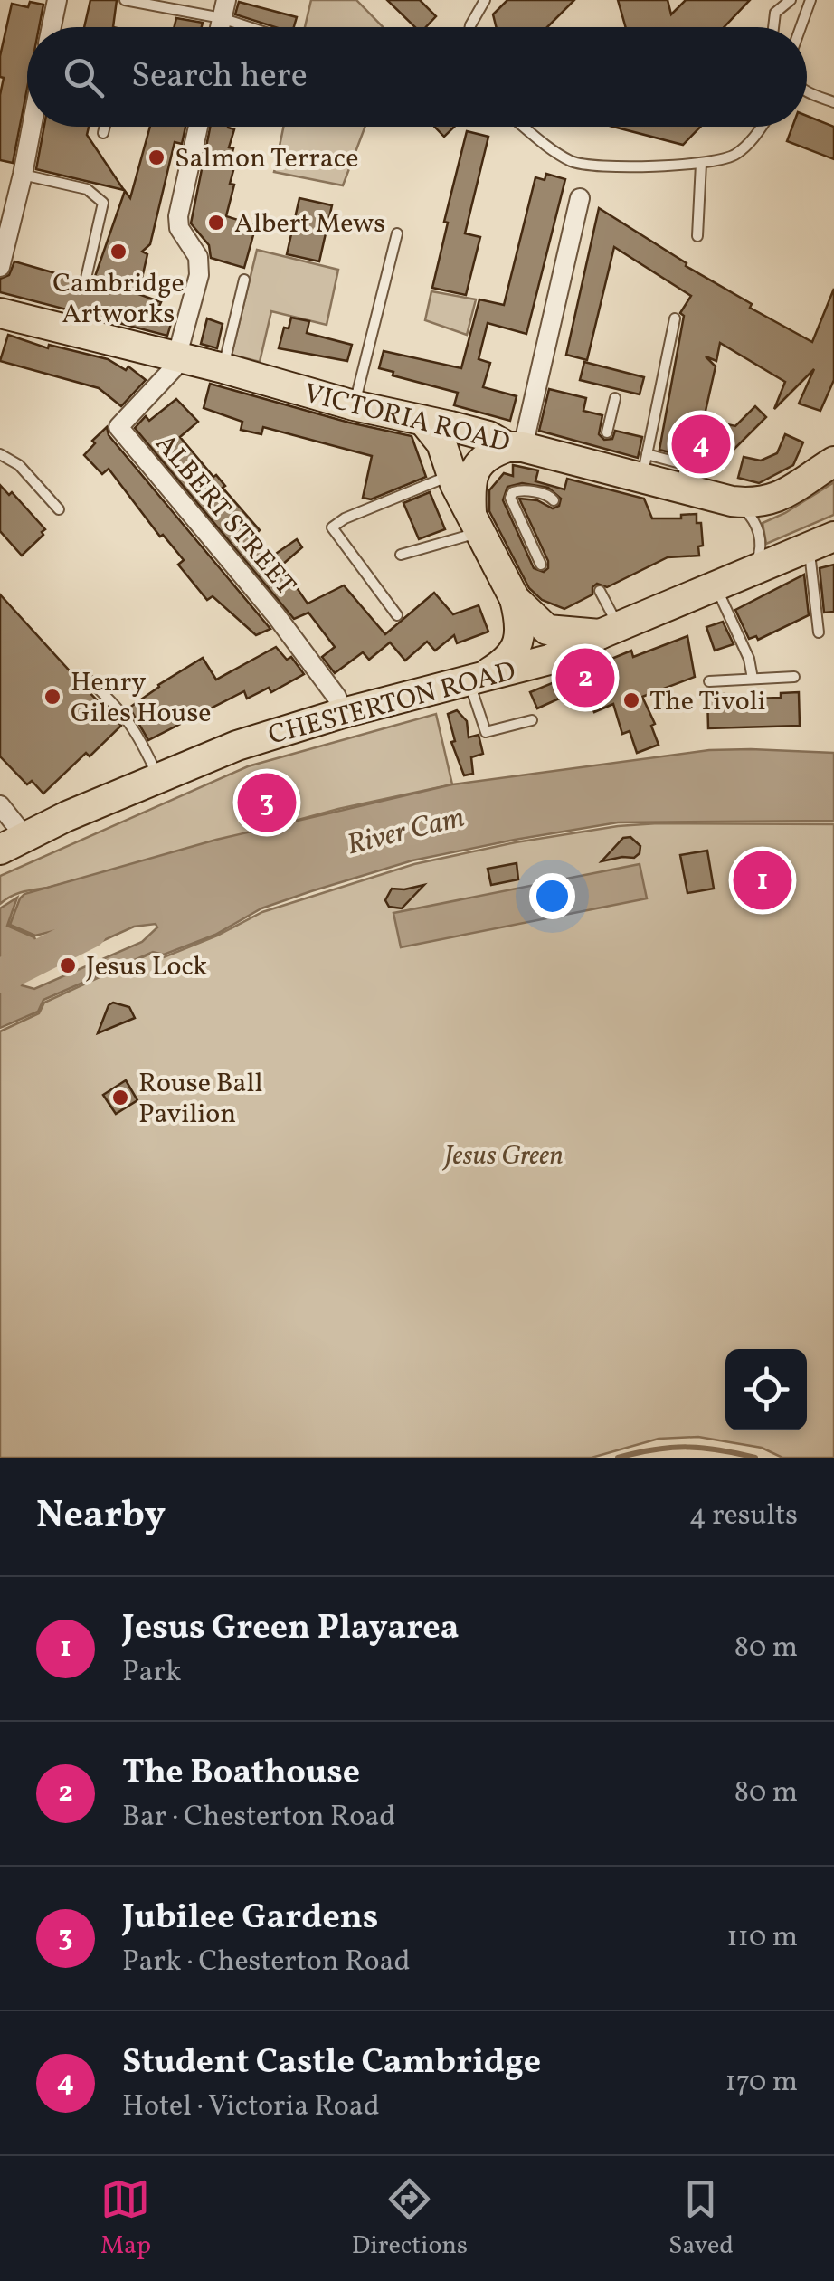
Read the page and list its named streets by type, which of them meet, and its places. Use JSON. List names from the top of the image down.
{
  "streets": {
    "main road": ["VICTORIA ROAD", "CHESTERTON ROAD"],
    "street": ["ALBERT STREET"]
  },
  "crossings": [
    ["VICTORIA ROAD", "ALBERT STREET"],
    ["ALBERT STREET", "CHESTERTON ROAD"]
  ],
  "water": ["River Cam"],
  "parks": ["Jesus Green"],
  "places": [
    "Salmon Terrace",
    "Albert Mews",
    "Cambridge Artworks",
    "Henry Giles House",
    "The Tivoli",
    "Jesus Lock",
    "Rouse Ball Pavilion"
  ],
  "page": {
    "search": "Search here",
    "pins": [
      "4",
      "2",
      "3",
      "1"
    ],
    "heading": ["Nearby", "4 results"],
    "list": [
      {
        "mark": "1",
        "name": "Jesus Green Playarea",
        "note": "Park",
        "value": "80 m"
      },
      {
        "mark": "2",
        "name": "The Boathouse",
        "note": "Bar · Chesterton Road",
        "value": "80 m"
      },
      {
        "mark": "3",
        "name": "Jubilee Gardens",
        "note": "Park · Chesterton Road",
        "value": "110 m"
      },
      {
        "mark": "4",
        "name": "Student Castle Cambridge",
        "note": "Hotel · Victoria Road",
        "value": "170 m"
      }
    ],
    "nav": ["Map", "Directions", "Saved"]
  }
}
